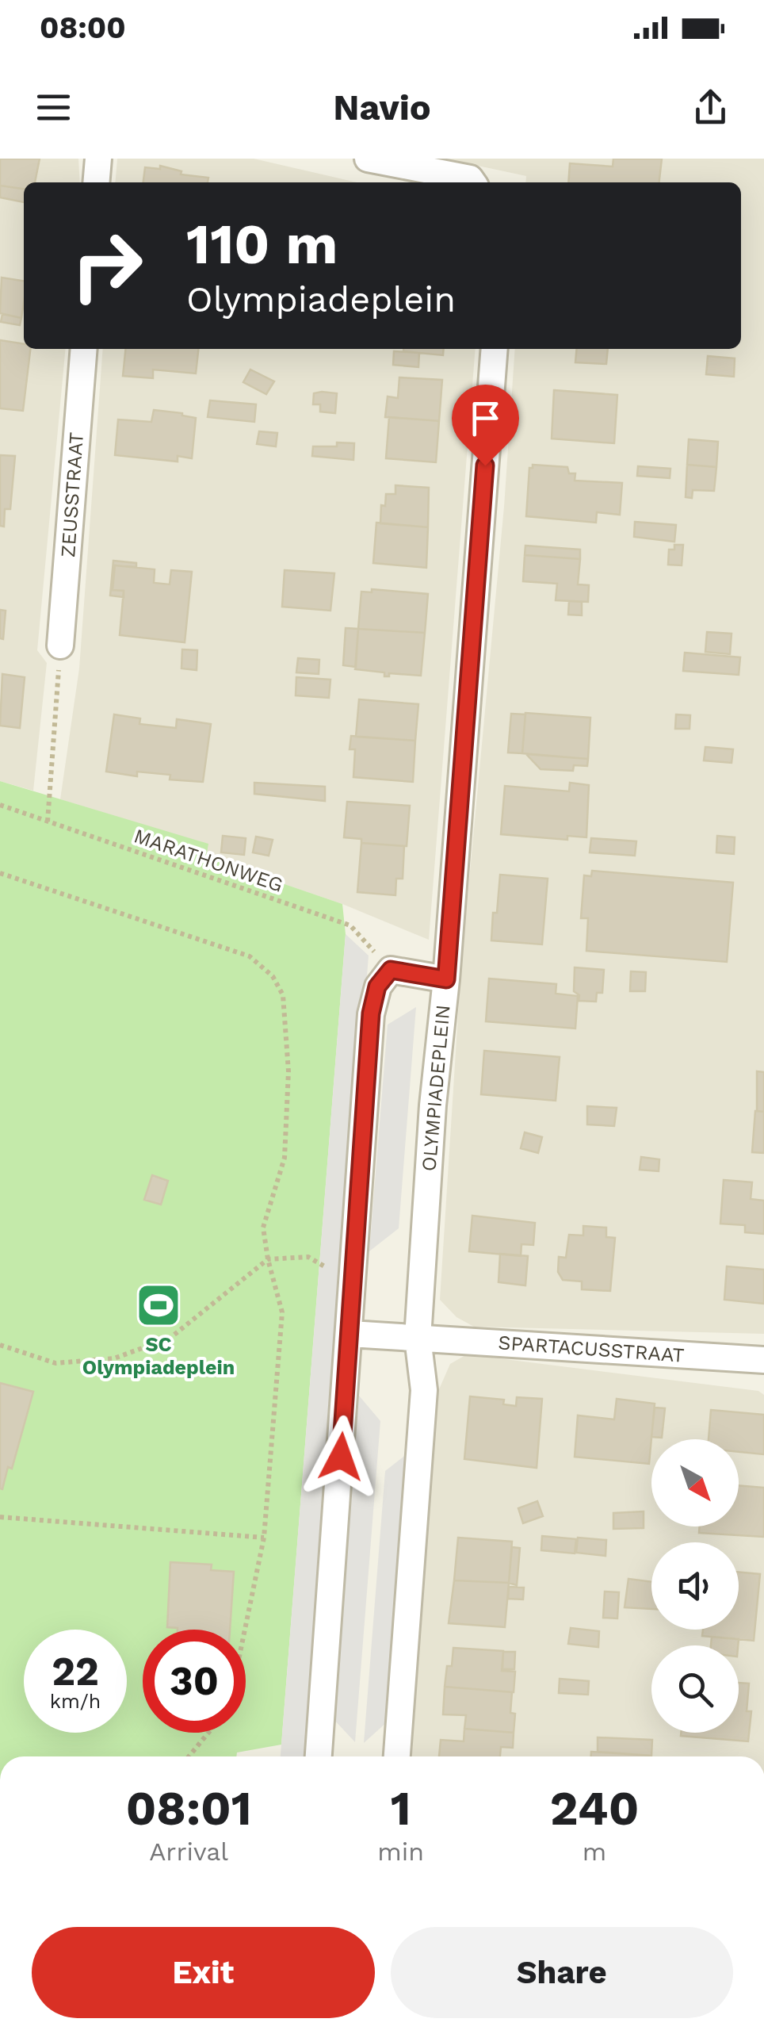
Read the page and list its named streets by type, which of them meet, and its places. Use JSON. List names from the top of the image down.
{
  "streets": {
    "street": ["ZEUSSTRAAT", "OLYMPIADEPLEIN", "SPARTACUSSTRAAT"],
    "path": ["MARATHONWEG"]
  },
  "crossings": [
    ["MARATHONWEG", "OLYMPIADEPLEIN"],
    ["OLYMPIADEPLEIN", "SPARTACUSSTRAAT"]
  ],
  "places": {
    "sports": ["SC Olympiadeplein"]
  },
  "north": "bottom right",
  "page": {
    "status": "08:00",
    "header": "Navio",
    "turn": ["110 m", "Olympiadeplein"],
    "speed": "22 km/h",
    "limit": "30",
    "eta": [
      "08:01",
      "Arrival",
      "1",
      "min",
      "240",
      "m"
    ],
    "buttons": ["Exit", "Share"]
  }
}
